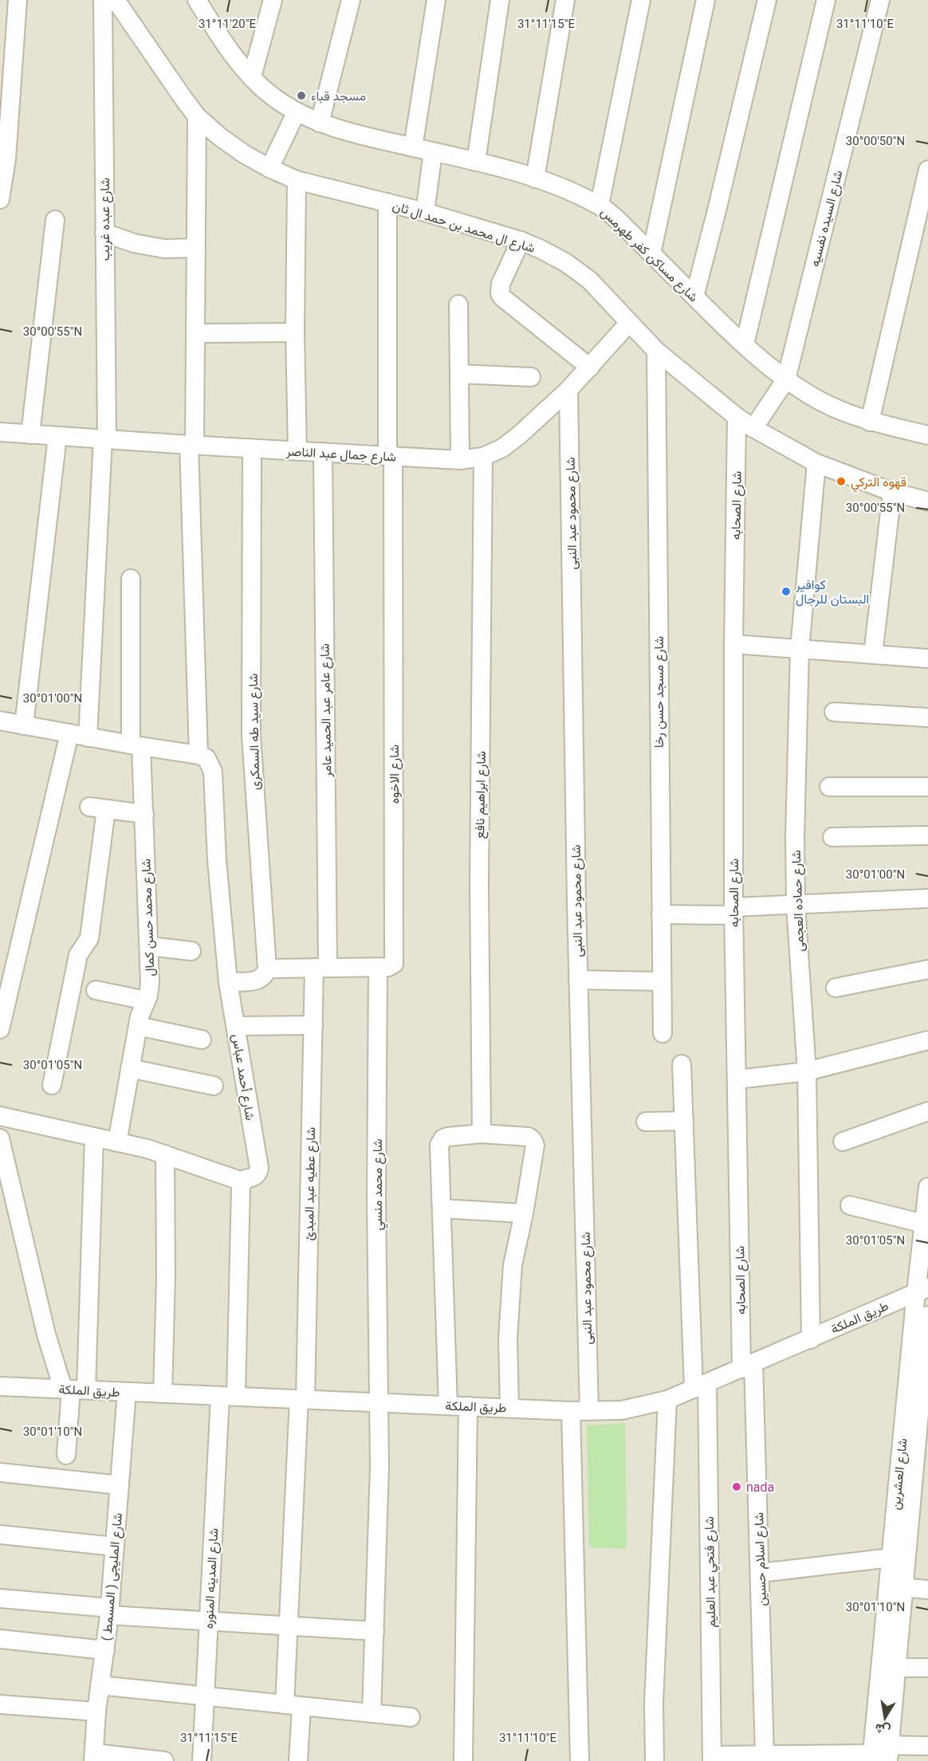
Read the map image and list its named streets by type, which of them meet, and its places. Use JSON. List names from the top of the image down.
{
  "streets": {
    "street": [
      "شارع السيده نفسيه",
      "شارع عبده غريب",
      "شارع ال محمد بن حمد ال ثان",
      "شارع مساكن كفر طهرمس",
      "شارع جمال عبد الناصر",
      "شارع الصحابه",
      "شارع محمود عبد النبى",
      "شارع مسجد حسن رخا",
      "شارع عامر عبد الحميد عامر",
      "شارع سيد طه السمكرى",
      "شارع الاخوه",
      "شارع ابراهيم نافع",
      "شارع حماده العجمى",
      "شارع محمد حسن كمال",
      "شارع أحمد عباس",
      "شارع عطيه عبد المبدئ",
      "شارع محمد منسي",
      "طريق الملكة",
      "شارع العشرين",
      "شارع اسلام حسين",
      "شارع فتحي عبد العليم",
      "شارع المليجى ( المسمط )",
      "شارع المدينه المنوره"
    ]
  },
  "crossings": [
    ["شارع السيده نفسيه", "شارع ال محمد بن حمد ال ثان"],
    ["شارع السيده نفسيه", "شارع مساكن كفر طهرمس"],
    ["شارع عبده غريب", "شارع جمال عبد الناصر"],
    ["شارع ال محمد بن حمد ال ثان", "شارع جمال عبد الناصر"],
    ["شارع ال محمد بن حمد ال ثان", "شارع الصحابه"],
    ["شارع ال محمد بن حمد ال ثان", "شارع مسجد حسن رخا"],
    ["شارع ال محمد بن حمد ال ثان", "شارع حماده العجمى"],
    ["شارع جمال عبد الناصر", "شارع محمود عبد النبى"],
    ["شارع جمال عبد الناصر", "شارع عامر عبد الحميد عامر"],
    ["شارع جمال عبد الناصر", "شارع سيد طه السمكرى"],
    ["شارع جمال عبد الناصر", "شارع الاخوه"],
    ["شارع جمال عبد الناصر", "شارع ابراهيم نافع"],
    ["شارع الصحابه", "طريق الملكة"],
    ["شارع الصحابه", "شارع اسلام حسين"],
    ["شارع محمود عبد النبى", "طريق الملكة"],
    ["شارع عامر عبد الحميد عامر", "شارع عطيه عبد المبدئ"],
    ["شارع الاخوه", "شارع محمد منسي"],
    ["شارع حماده العجمى", "طريق الملكة"],
    ["شارع عطيه عبد المبدئ", "طريق الملكة"],
    ["شارع محمد منسي", "طريق الملكة"],
    ["طريق الملكة", "شارع العشرين"],
    ["طريق الملكة", "شارع اسلام حسين"],
    ["طريق الملكة", "شارع فتحي عبد العليم"],
    ["طريق الملكة", "شارع المليجى ( المسمط )"],
    ["طريق الملكة", "شارع المدينه المنوره"]
  ],
  "places": [
    "مسجد قباء",
    "قهوه التركي",
    "كوافير البستان للرجال",
    "nada"
  ],
  "north": "bottom",
  "coordinates": [
    "31°11'20\"E",
    "31°11'15\"E",
    "31°11'10\"E",
    "30°00'50\"N",
    "30°00'55\"N",
    "30°01'00\"N",
    "30°01'05\"N",
    "30°01'10\"N"
  ]
}
